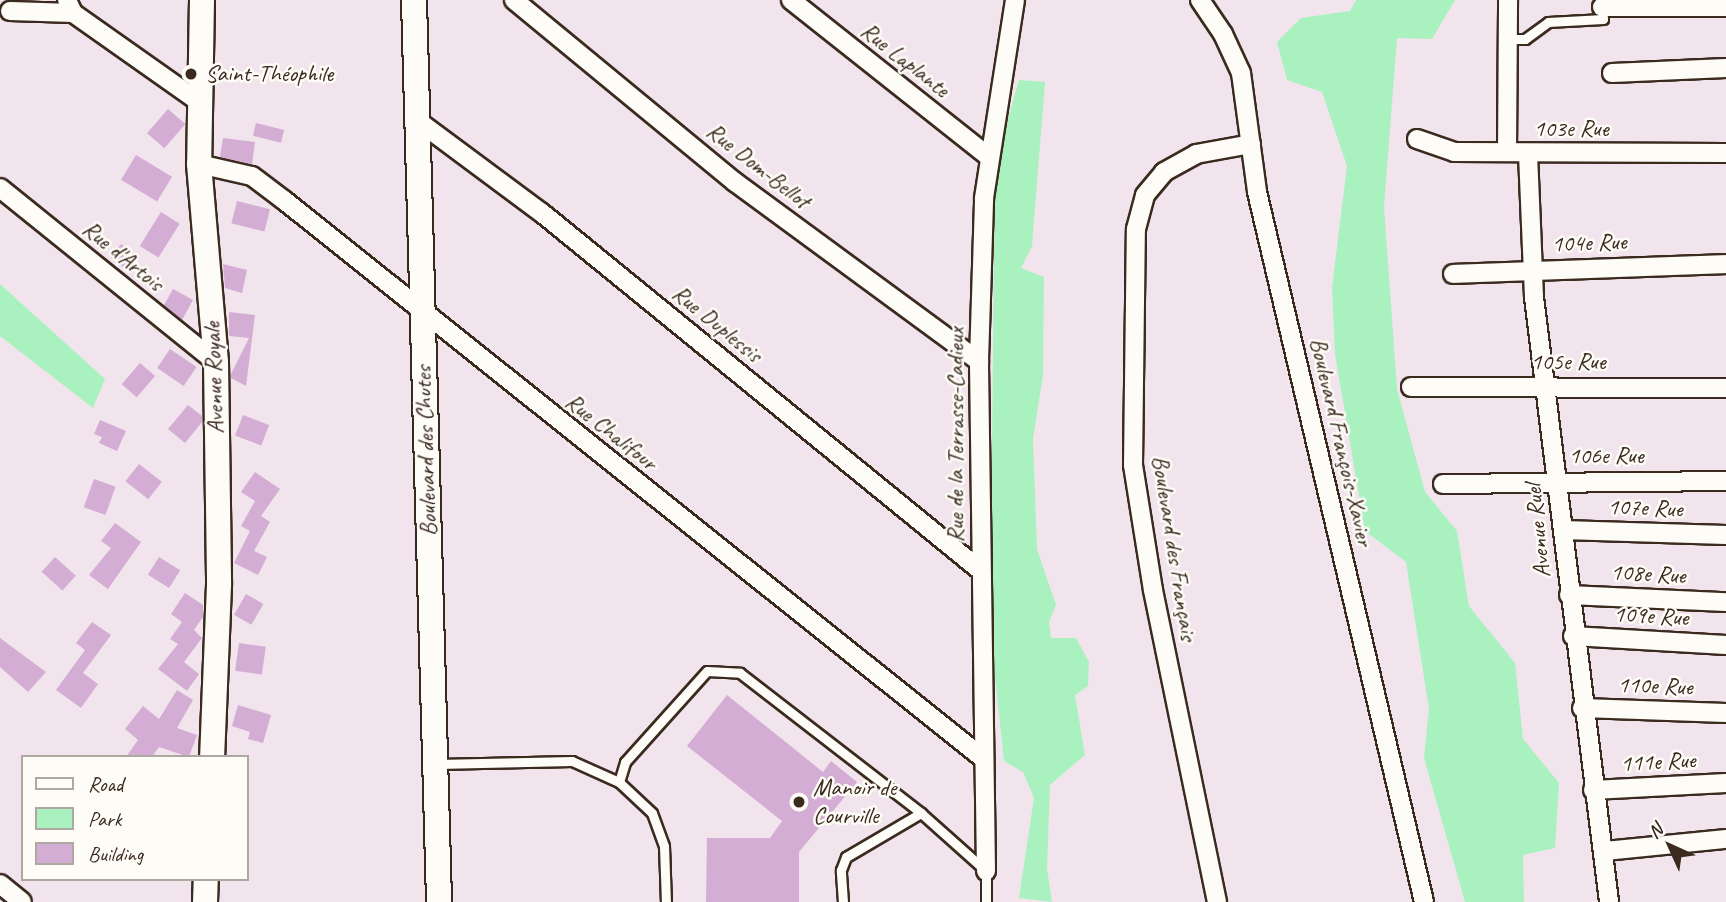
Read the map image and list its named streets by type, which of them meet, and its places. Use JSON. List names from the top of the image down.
{
  "streets": {
    "street": [
      "Rue Laplante",
      "103e Rue",
      "Rue Dom-Bellot",
      "104e Rue",
      "Rue d'Artois",
      "Rue Duplessis",
      "105e Rue",
      "Avenue Royale",
      "Rue Chalifour",
      "Rue de la Terrasse-Cadieux",
      "Boulevard François-Xavier",
      "Boulevard des Chutes",
      "106e Rue",
      "107e Rue",
      "Avenue Ruel",
      "Boulevard des Français",
      "108e Rue",
      "109e Rue",
      "110e Rue",
      "111e Rue"
    ]
  },
  "crossings": [
    ["Rue Laplante", "Rue de la Terrasse-Cadieux"],
    ["103e Rue", "Avenue Ruel"],
    ["Rue Dom-Bellot", "Rue de la Terrasse-Cadieux"],
    ["104e Rue", "Avenue Ruel"],
    ["Rue d'Artois", "Avenue Royale"],
    ["Rue Duplessis", "Rue de la Terrasse-Cadieux"],
    ["Rue Duplessis", "Boulevard des Chutes"],
    ["105e Rue", "Avenue Ruel"],
    ["Avenue Royale", "Rue Chalifour"],
    ["Rue Chalifour", "Rue de la Terrasse-Cadieux"],
    ["Rue Chalifour", "Boulevard des Chutes"],
    ["Boulevard François-Xavier", "Boulevard des Français"],
    ["106e Rue", "Avenue Ruel"],
    ["107e Rue", "Avenue Ruel"],
    ["Avenue Ruel", "108e Rue"],
    ["Avenue Ruel", "109e Rue"],
    ["Avenue Ruel", "110e Rue"],
    ["Avenue Ruel", "111e Rue"]
  ],
  "places": ["Saint-Théophile", "Manoir de Courville"],
  "legend": ["Road", "Park", "Building"],
  "north": "top left"
}
